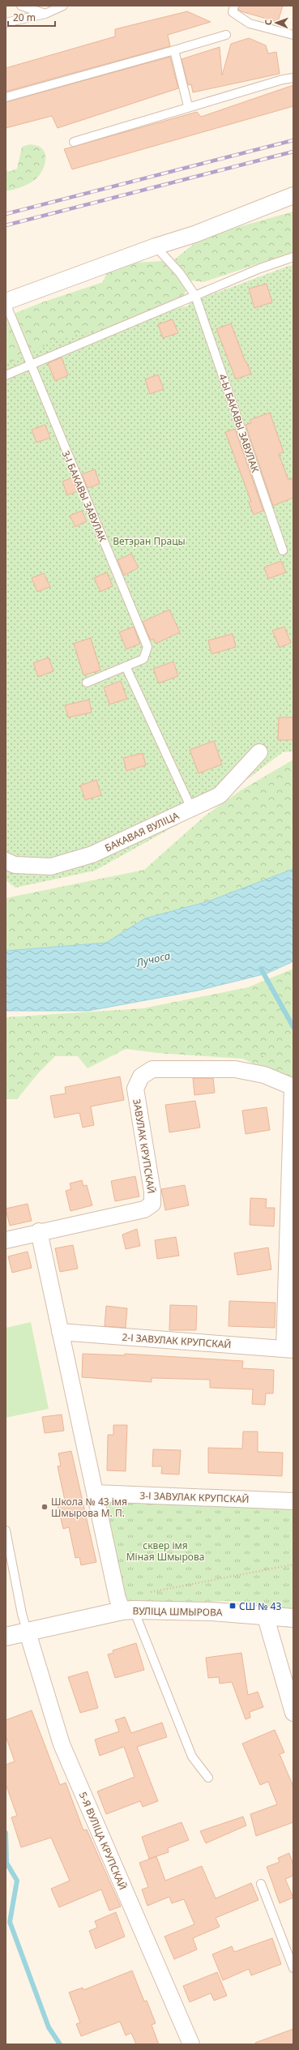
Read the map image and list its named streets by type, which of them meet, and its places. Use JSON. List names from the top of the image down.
{
  "streets": {
    "street": [
      "БАКАВАЯ ВУЛІЦА",
      "ЗАВУЛАК КРУПСКАЙ",
      "2-І ЗАВУЛАК КРУПСКАЙ",
      "3-І ЗАВУЛАК КРУПСКАЙ",
      "ВУЛІЦА ШМЫРОВА",
      "5-Я ВУЛІЦА КРУПСКАЙ"
    ],
    "lane": ["4-Ы БАКАВЫ ЗАВУЛАК", "3-І БАКАВЫ ЗАВУЛАК"]
  },
  "crossings": [
    ["ВУЛІЦА ШМЫРОВА", "5-Я ВУЛІЦА КРУПСКАЙ"]
  ],
  "water": ["Лучоса"],
  "parks": ["Ветэран Працы", "сквер імя Міная Шмырова"],
  "places": {
    "other": ["Школа № 43 імя Шмырова М. П."],
    "transit": ["СШ № 43"]
  },
  "scale_bar": "20 m",
  "north": "left"
}
